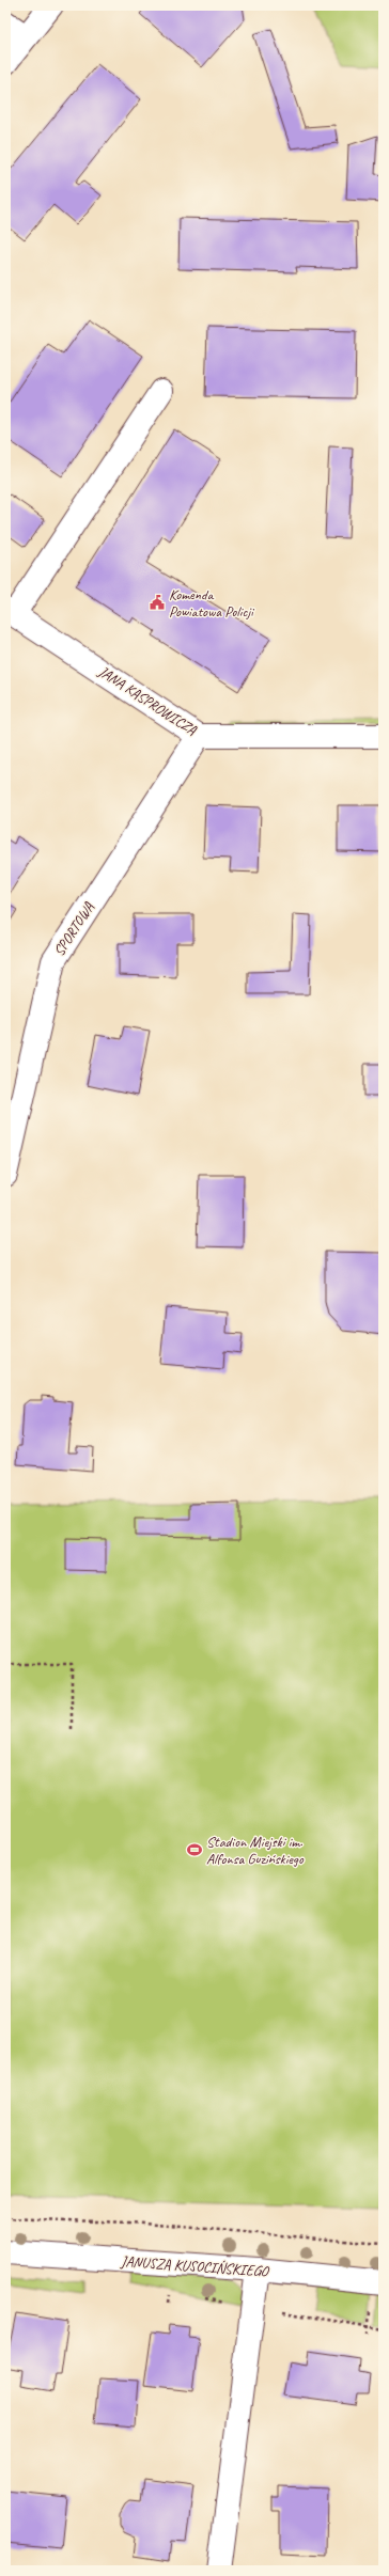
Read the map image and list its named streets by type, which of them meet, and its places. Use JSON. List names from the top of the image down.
{
  "streets": {
    "street": ["JANA KASPROWICZA", "SPORTOWA", "JANUSZA KUSOCIŃSKIEGO"]
  },
  "crossings": [
    ["JANA KASPROWICZA", "SPORTOWA"]
  ],
  "places": {
    "public building": ["Komenda Powiatowa Policji"],
    "sports": ["Stadion Miejski im. Alfonsa Guzińskiego"]
  }
}
